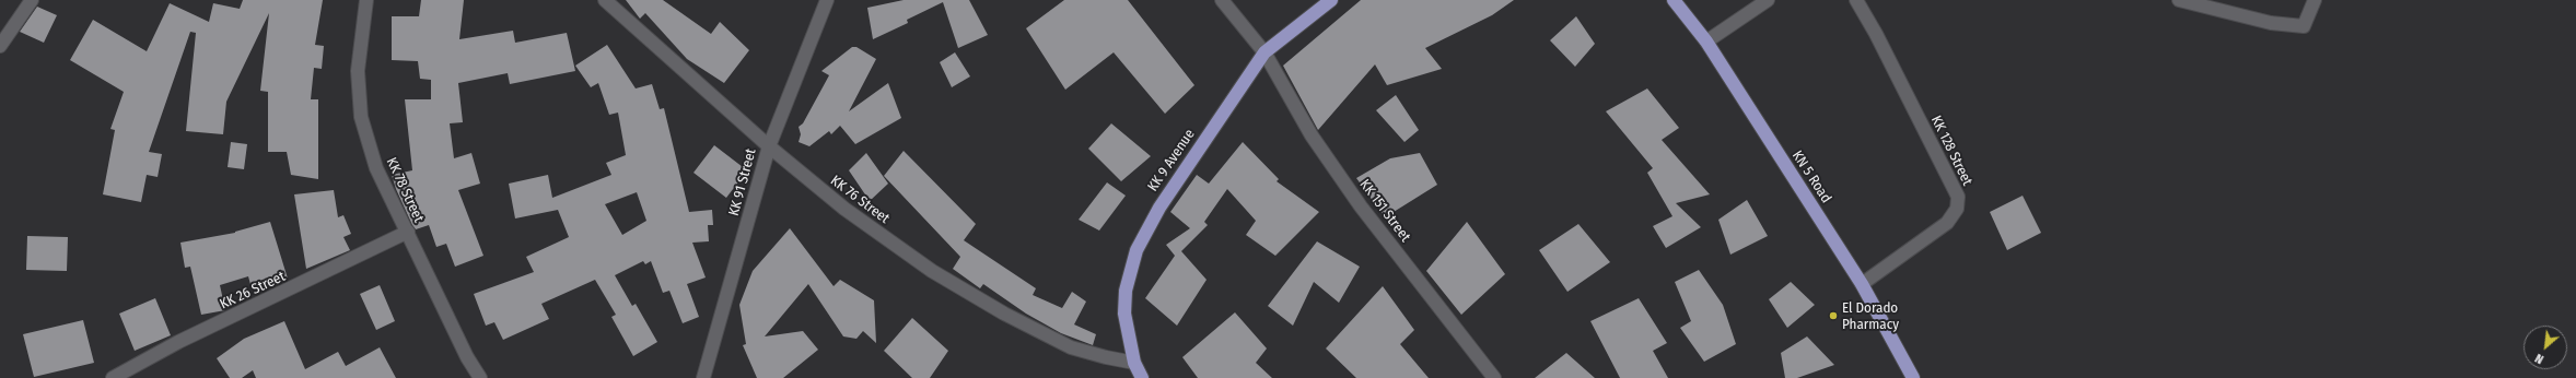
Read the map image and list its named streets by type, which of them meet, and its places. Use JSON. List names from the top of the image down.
{
  "streets": {
    "main road": ["KK 9 Avenue", "KN 5 Road"],
    "street": [
      "KK 128 Street",
      "KK 91 Street",
      "KK 78 Street",
      "KK 76 Street",
      "KK 151 Street",
      "KK 26 Street"
    ]
  },
  "crossings": [
    ["KK 128 Street", "KN 5 Road"],
    ["KK 9 Avenue", "KK 76 Street"],
    ["KK 9 Avenue", "KK 151 Street"],
    ["KK 91 Street", "KK 76 Street"],
    ["KK 78 Street", "KK 26 Street"]
  ],
  "places": ["El Dorado Pharmacy"],
  "north": "bottom left"
}
